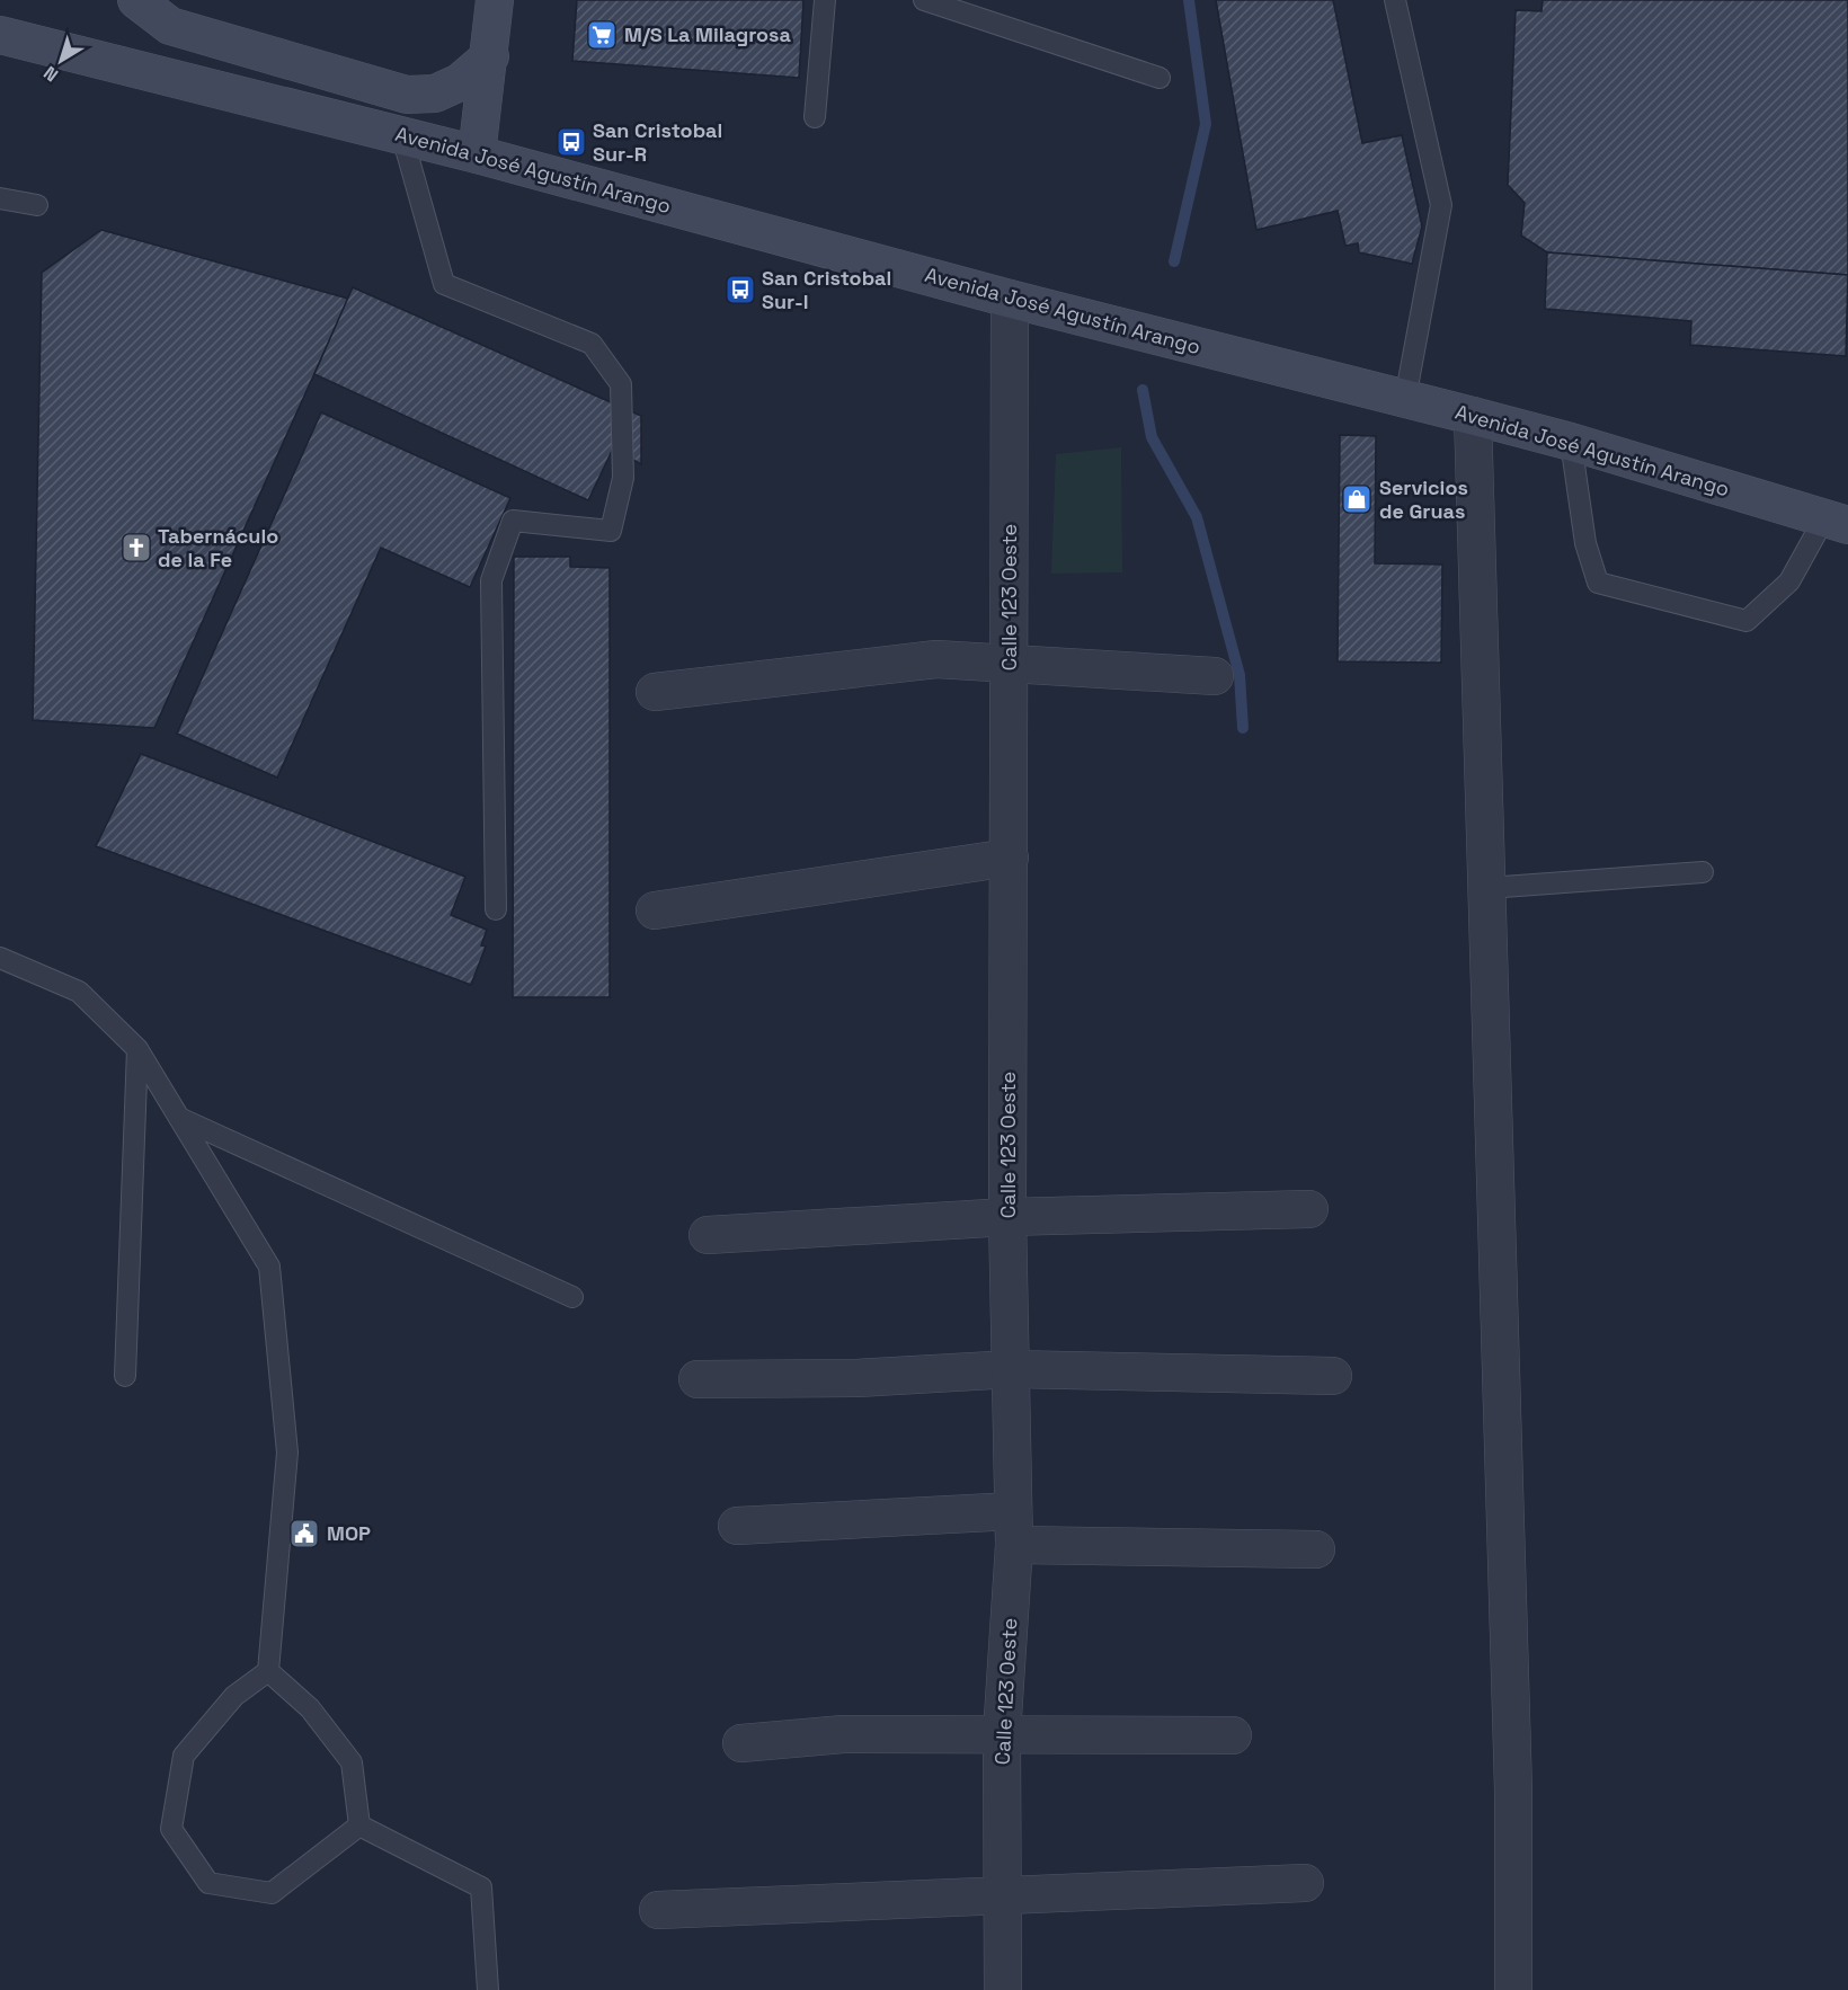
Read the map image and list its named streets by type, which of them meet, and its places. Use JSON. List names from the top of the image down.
{
  "streets": {
    "main road": ["Avenida José Agustín Arango"],
    "street": ["Calle 123 Oeste"]
  },
  "crossings": [
    ["Avenida José Agustín Arango", "Calle 123 Oeste"]
  ],
  "places": {
    "supermarket": ["M/S La Milagrosa"],
    "bus stop": ["San Cristobal Sur-R", "San Cristobal Sur-I"],
    "shop": ["Servicios de Gruas"],
    "church": ["Tabernáculo de la Fe"],
    "public building": ["MOP"]
  },
  "north": "bottom left"
}
